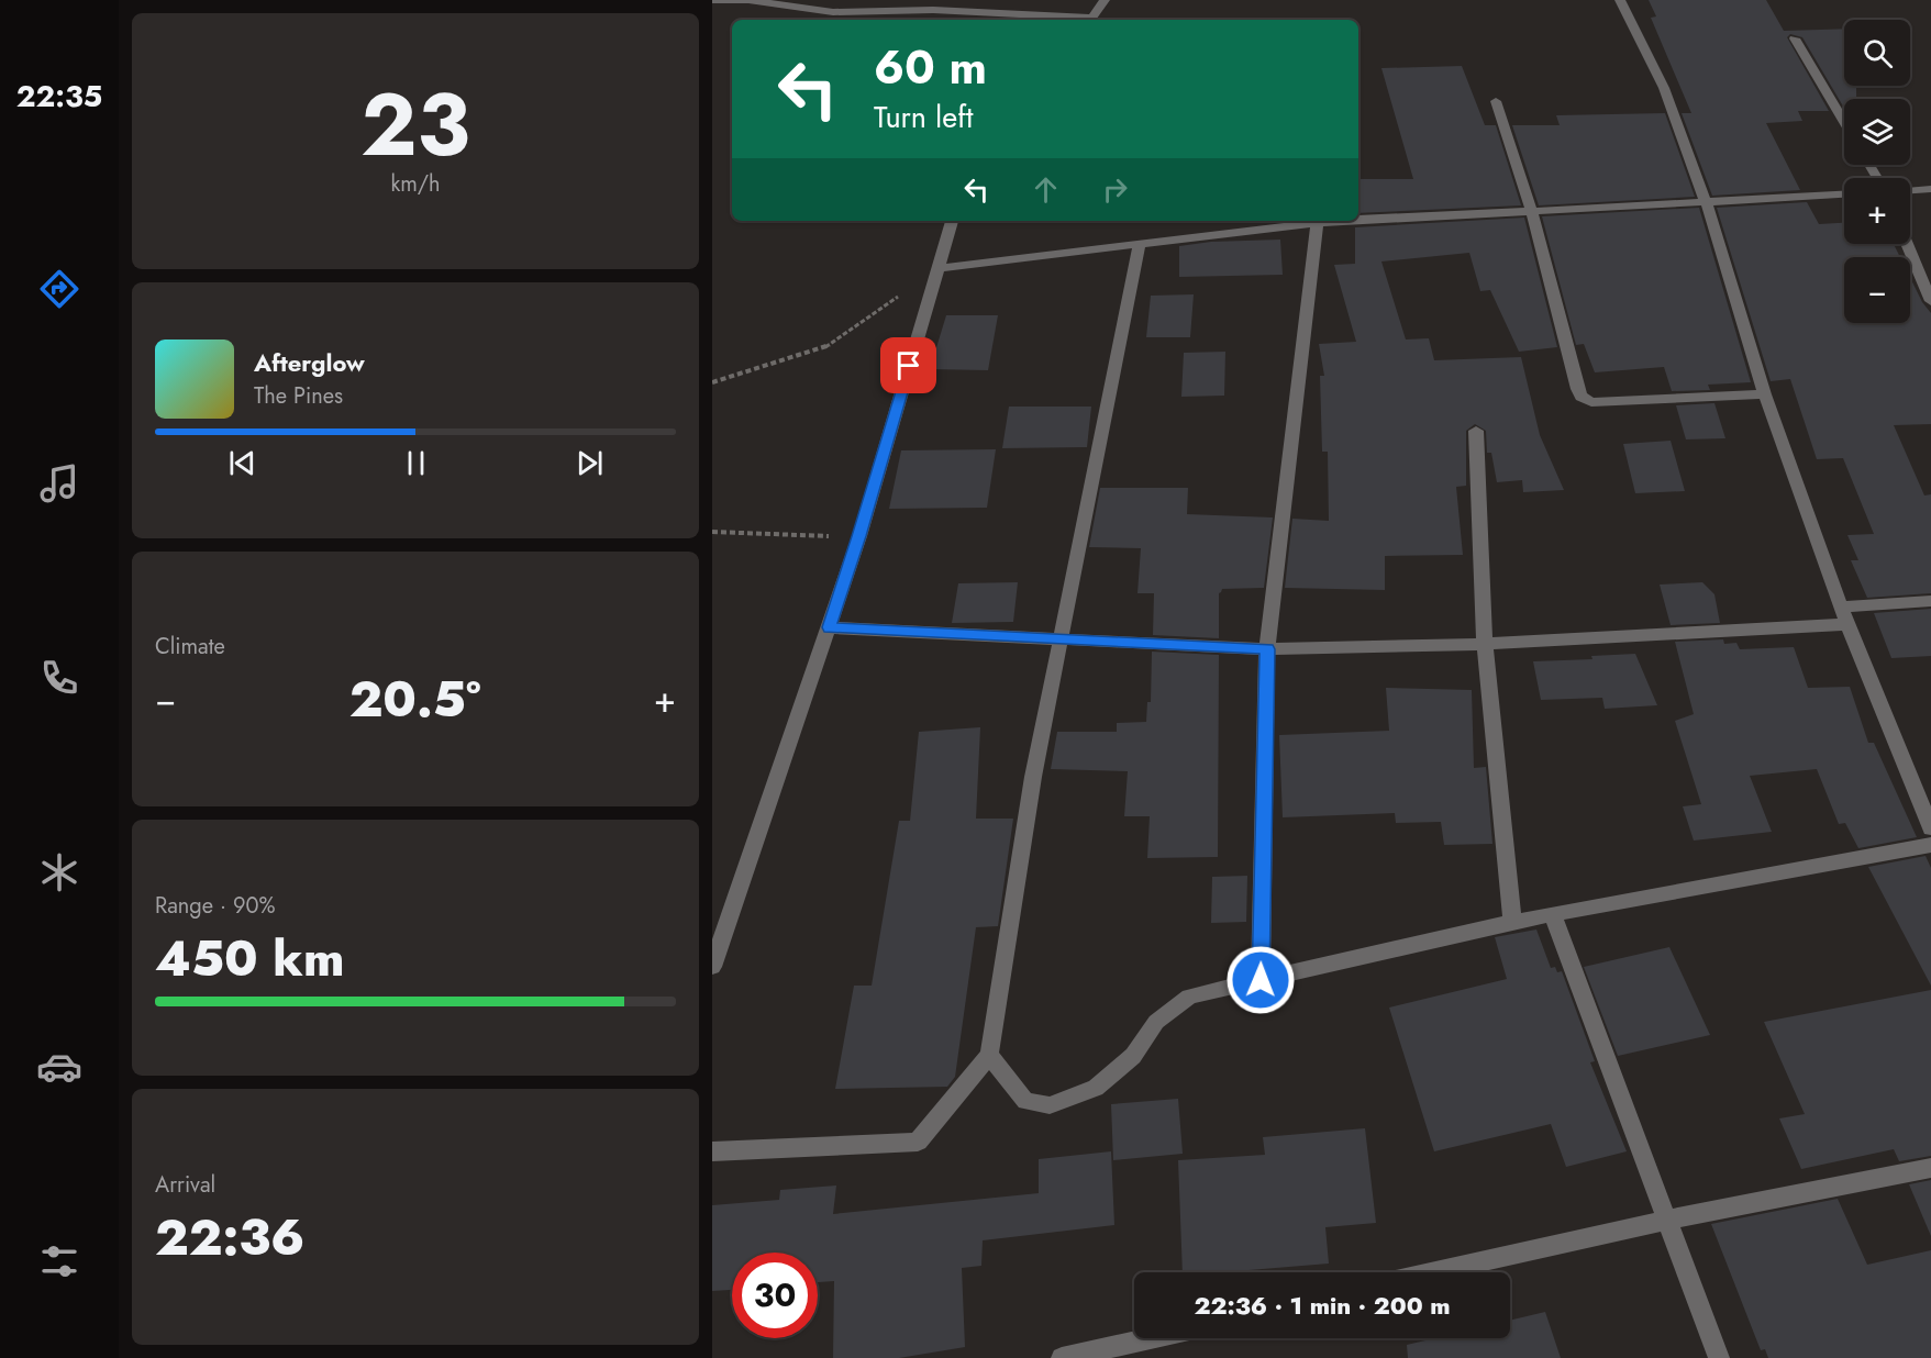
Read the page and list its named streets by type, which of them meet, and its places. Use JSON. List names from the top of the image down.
{
  "page": {
    "tabs": "22:35",
    "tile": [
      ["23", "km/h"],
      "Climate",
      ["Range · 90%", "450 km"],
      ["Arrival", "22:36"]
    ],
    "map_buttons": ["+", "−"],
    "turn": ["60 m", "Turn left"],
    "song": ["Afterglow", "The Pines"],
    "heat": ["−", "20.5°", "+"],
    "limit": "30",
    "trip": "22:36 · 1 min · 200 m"
  }
}
